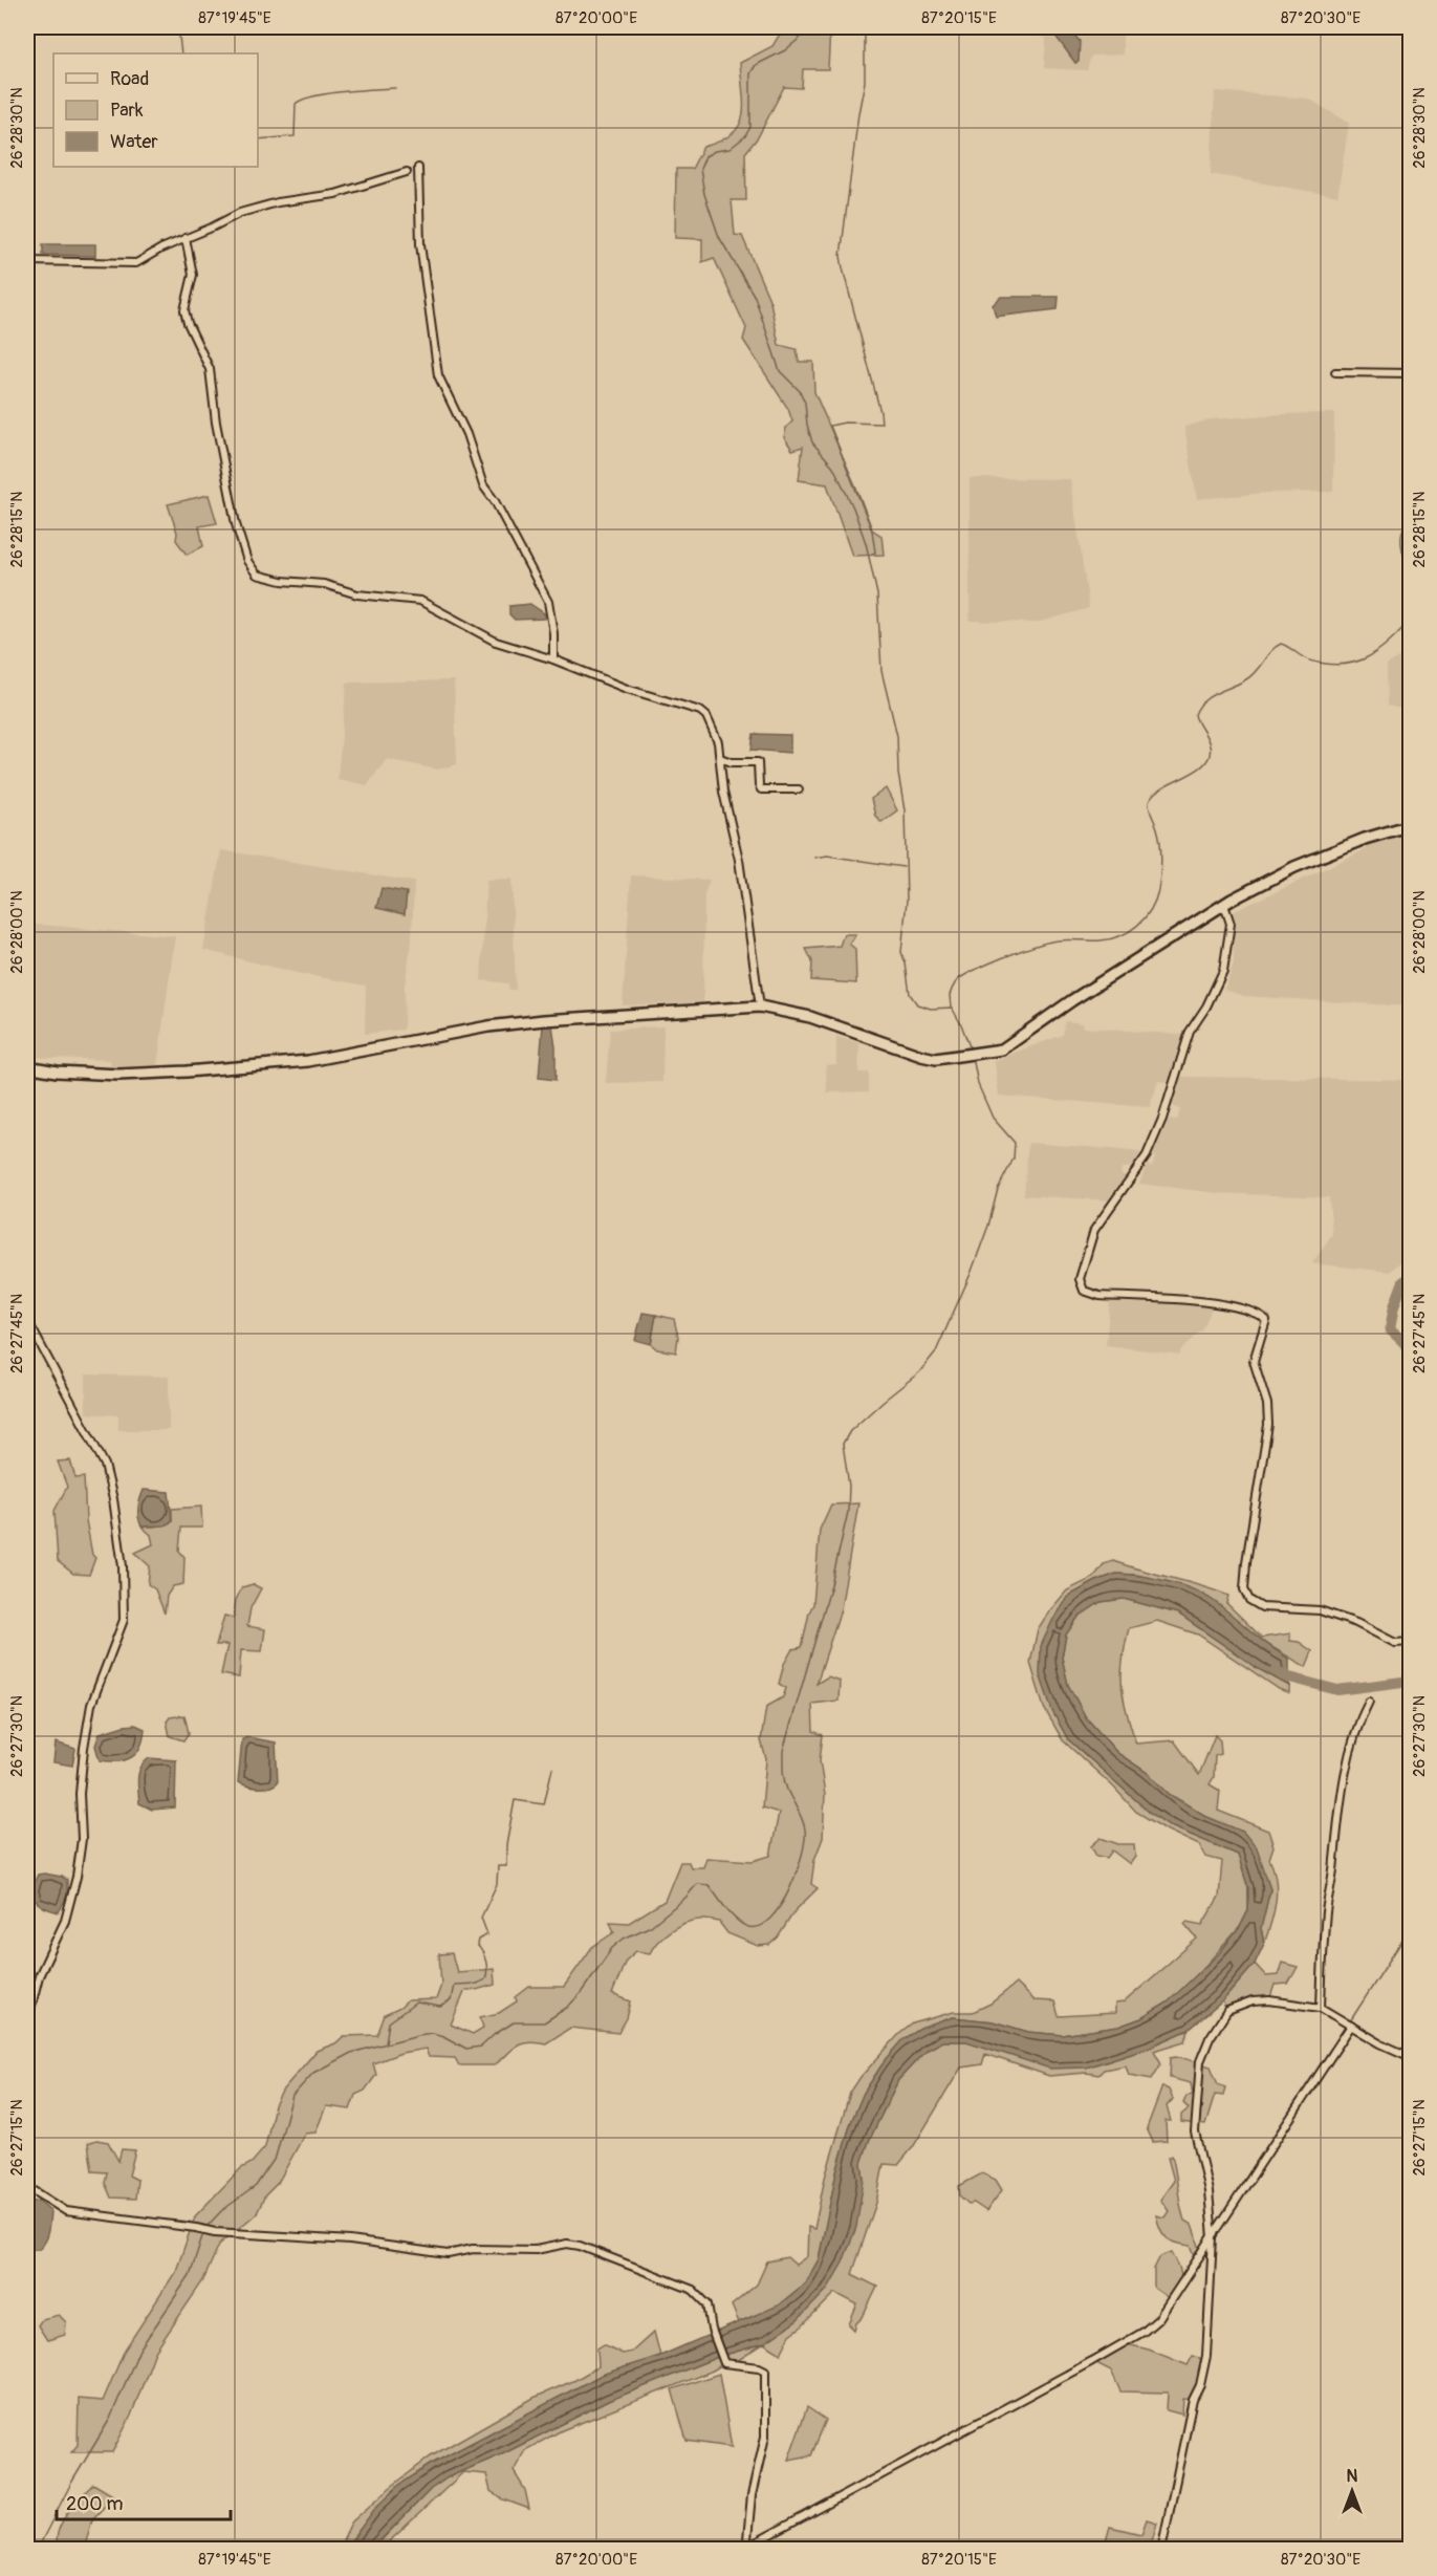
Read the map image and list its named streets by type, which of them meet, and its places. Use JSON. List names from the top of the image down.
{
  "legend": ["Road", "Park", "Water"],
  "scale_bar": "200 m",
  "north": "top",
  "coordinates": [
    "87°19'45\"E",
    "87°20'00\"E",
    "87°20'15\"E",
    "87°20'30\"E",
    "26°28'30\"N",
    "26°28'15\"N",
    "26°28'00\"N",
    "26°27'45\"N",
    "26°27'30\"N",
    "26°27'15\"N"
  ]
}
